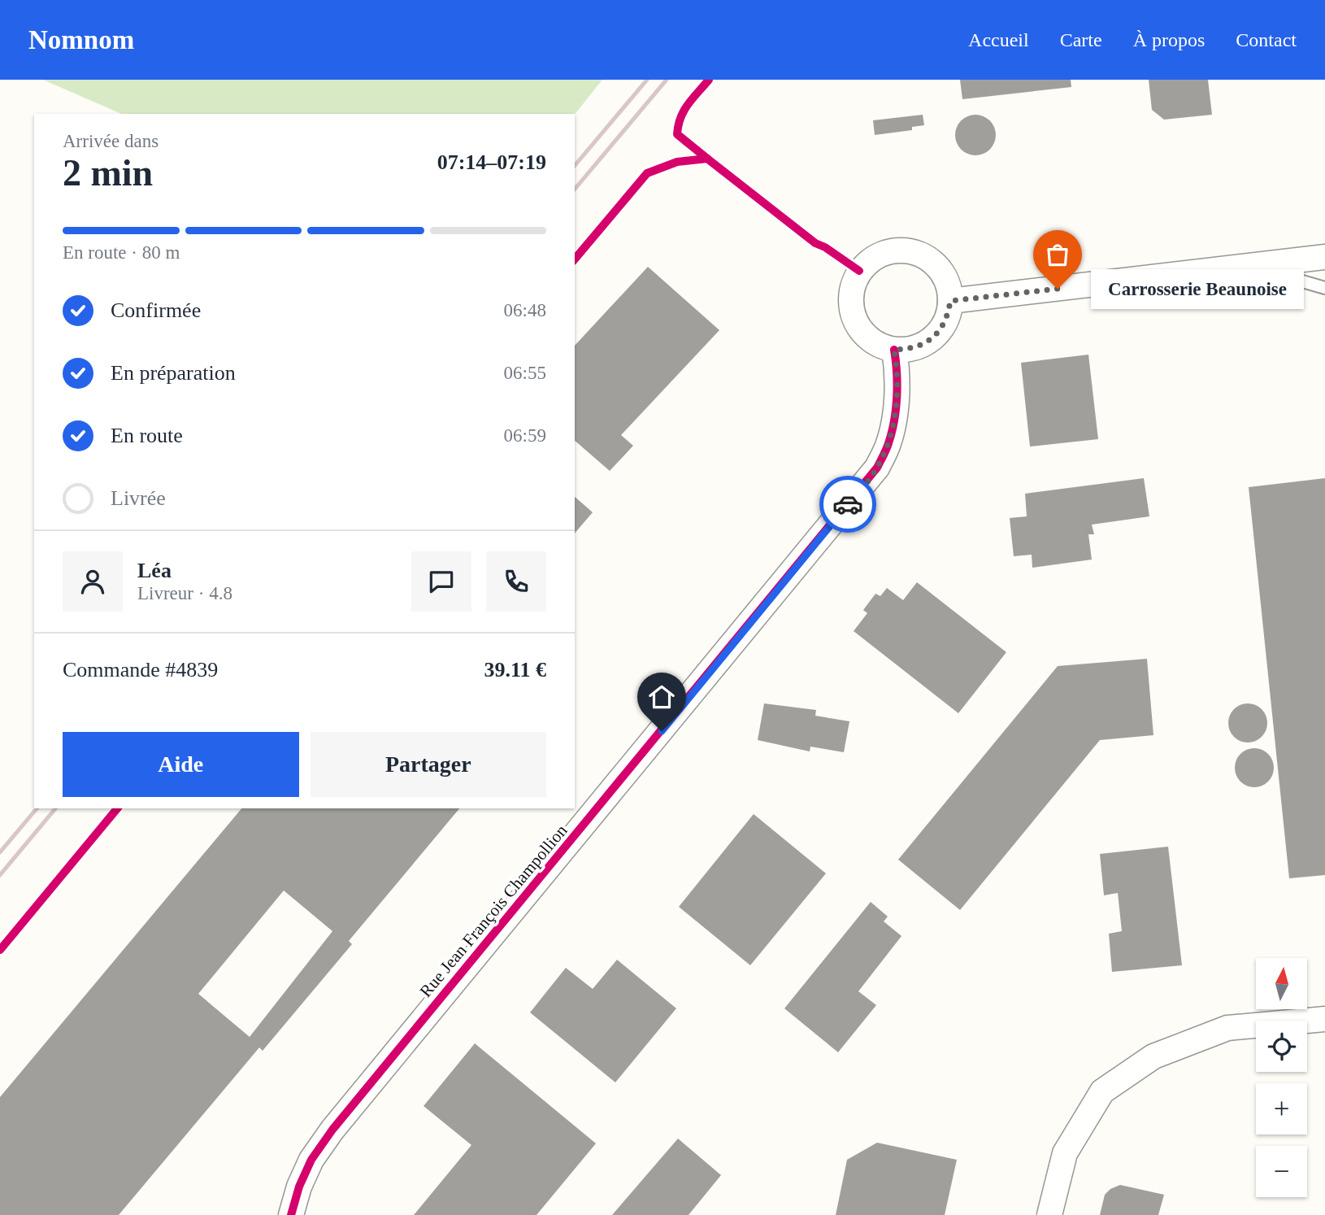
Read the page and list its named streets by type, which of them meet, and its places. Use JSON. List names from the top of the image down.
{
  "streets": {
    "street": ["Rue Jean François Champollion"]
  },
  "places": ["Carrosserie Beaunoise"],
  "north": "top",
  "page": {
    "header": "Nomnom",
    "nav": [
      "Accueil",
      "Carte",
      "À propos",
      "Contact"
    ],
    "heading": ["2 min", "Arrivée dans", "07:14–07:19"],
    "panel": [
      "Léa",
      "Livreur · 4.8",
      "Commande #4839",
      "39.11 €"
    ],
    "bar": "En route · 80 m",
    "bubble": "Carrosserie Beaunoise",
    "list": [
      ["Confirmée", "06:48"],
      ["En préparation", "06:55"],
      ["En route", "06:59"],
      "Livrée"
    ],
    "buttons": ["Aide", "Partager"],
    "map_buttons": ["+", "−"]
  }
}
